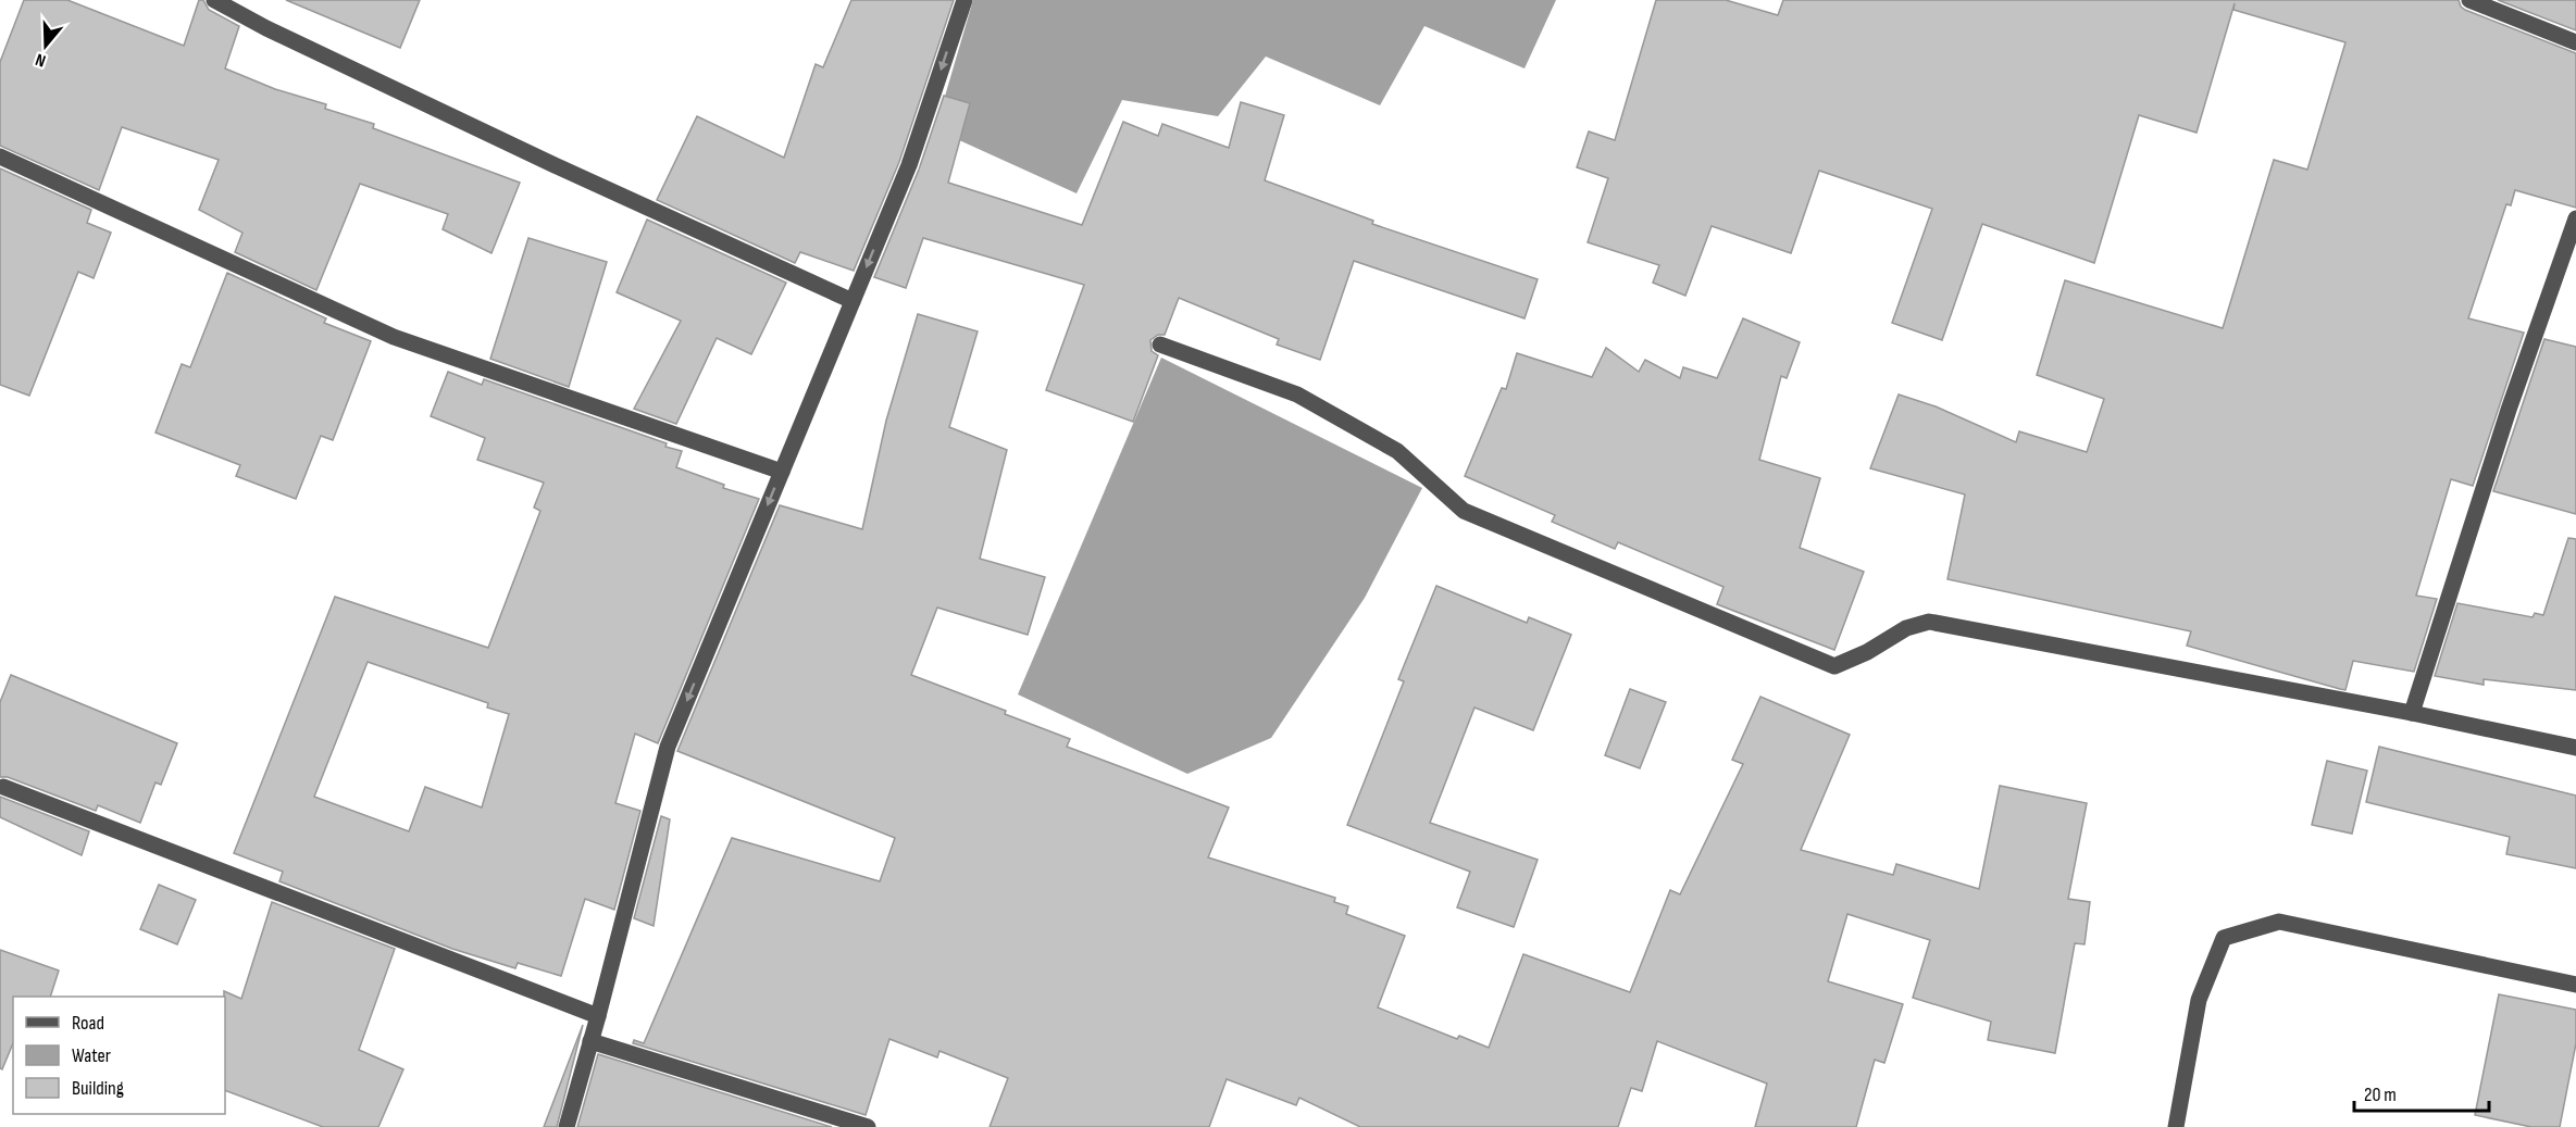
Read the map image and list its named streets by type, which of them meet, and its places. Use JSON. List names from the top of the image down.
{
  "legend": ["Road", "Water", "Building"],
  "scale_bar": "20 m",
  "north": "bottom"
}
